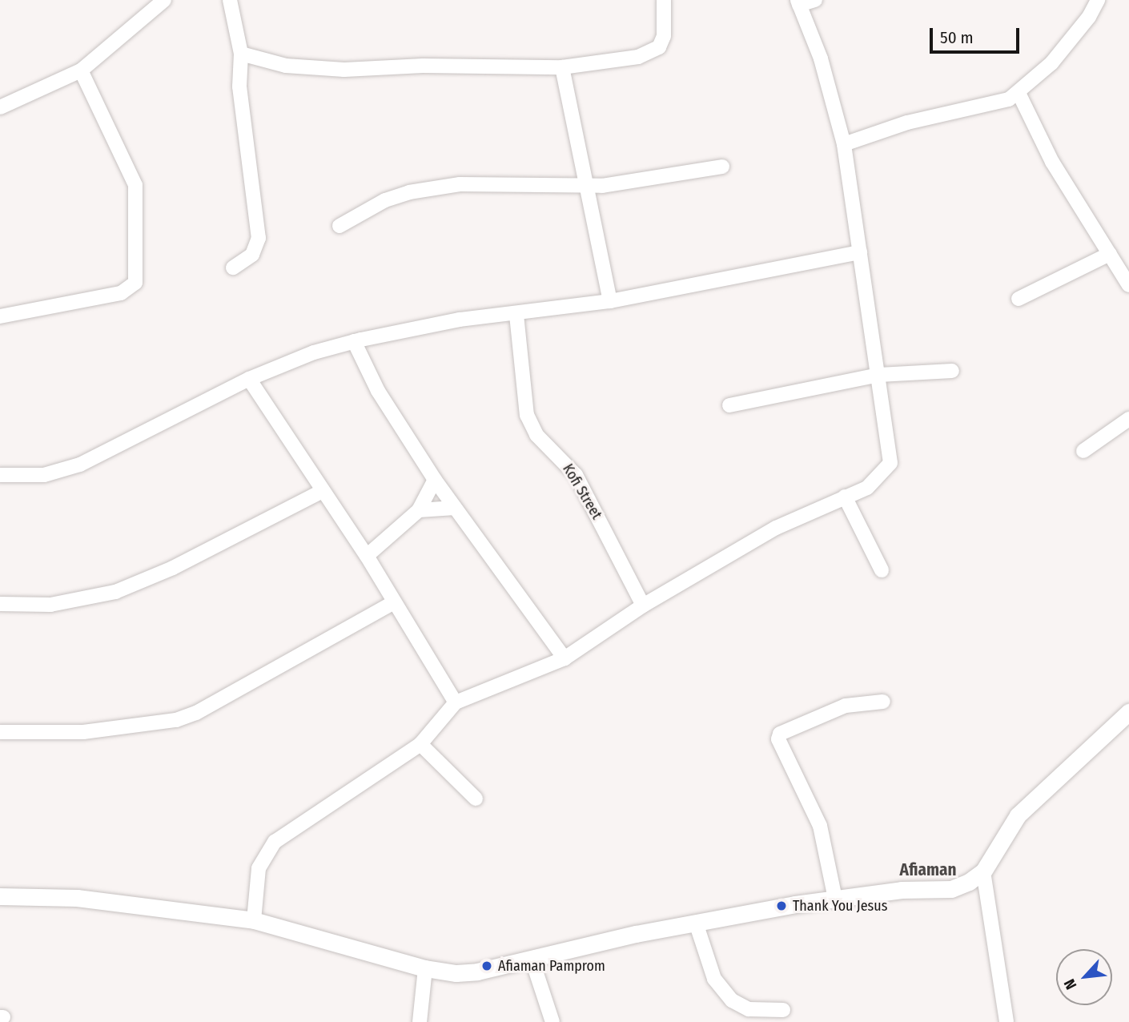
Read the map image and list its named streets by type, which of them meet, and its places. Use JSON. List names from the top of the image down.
{
  "streets": {
    "street": ["Kofi Street"]
  },
  "districts": ["Afiaman"],
  "places": ["Thank You Jesus", "Afiaman Pamprom"],
  "scale_bar": "50 m",
  "north": "bottom left"
}
